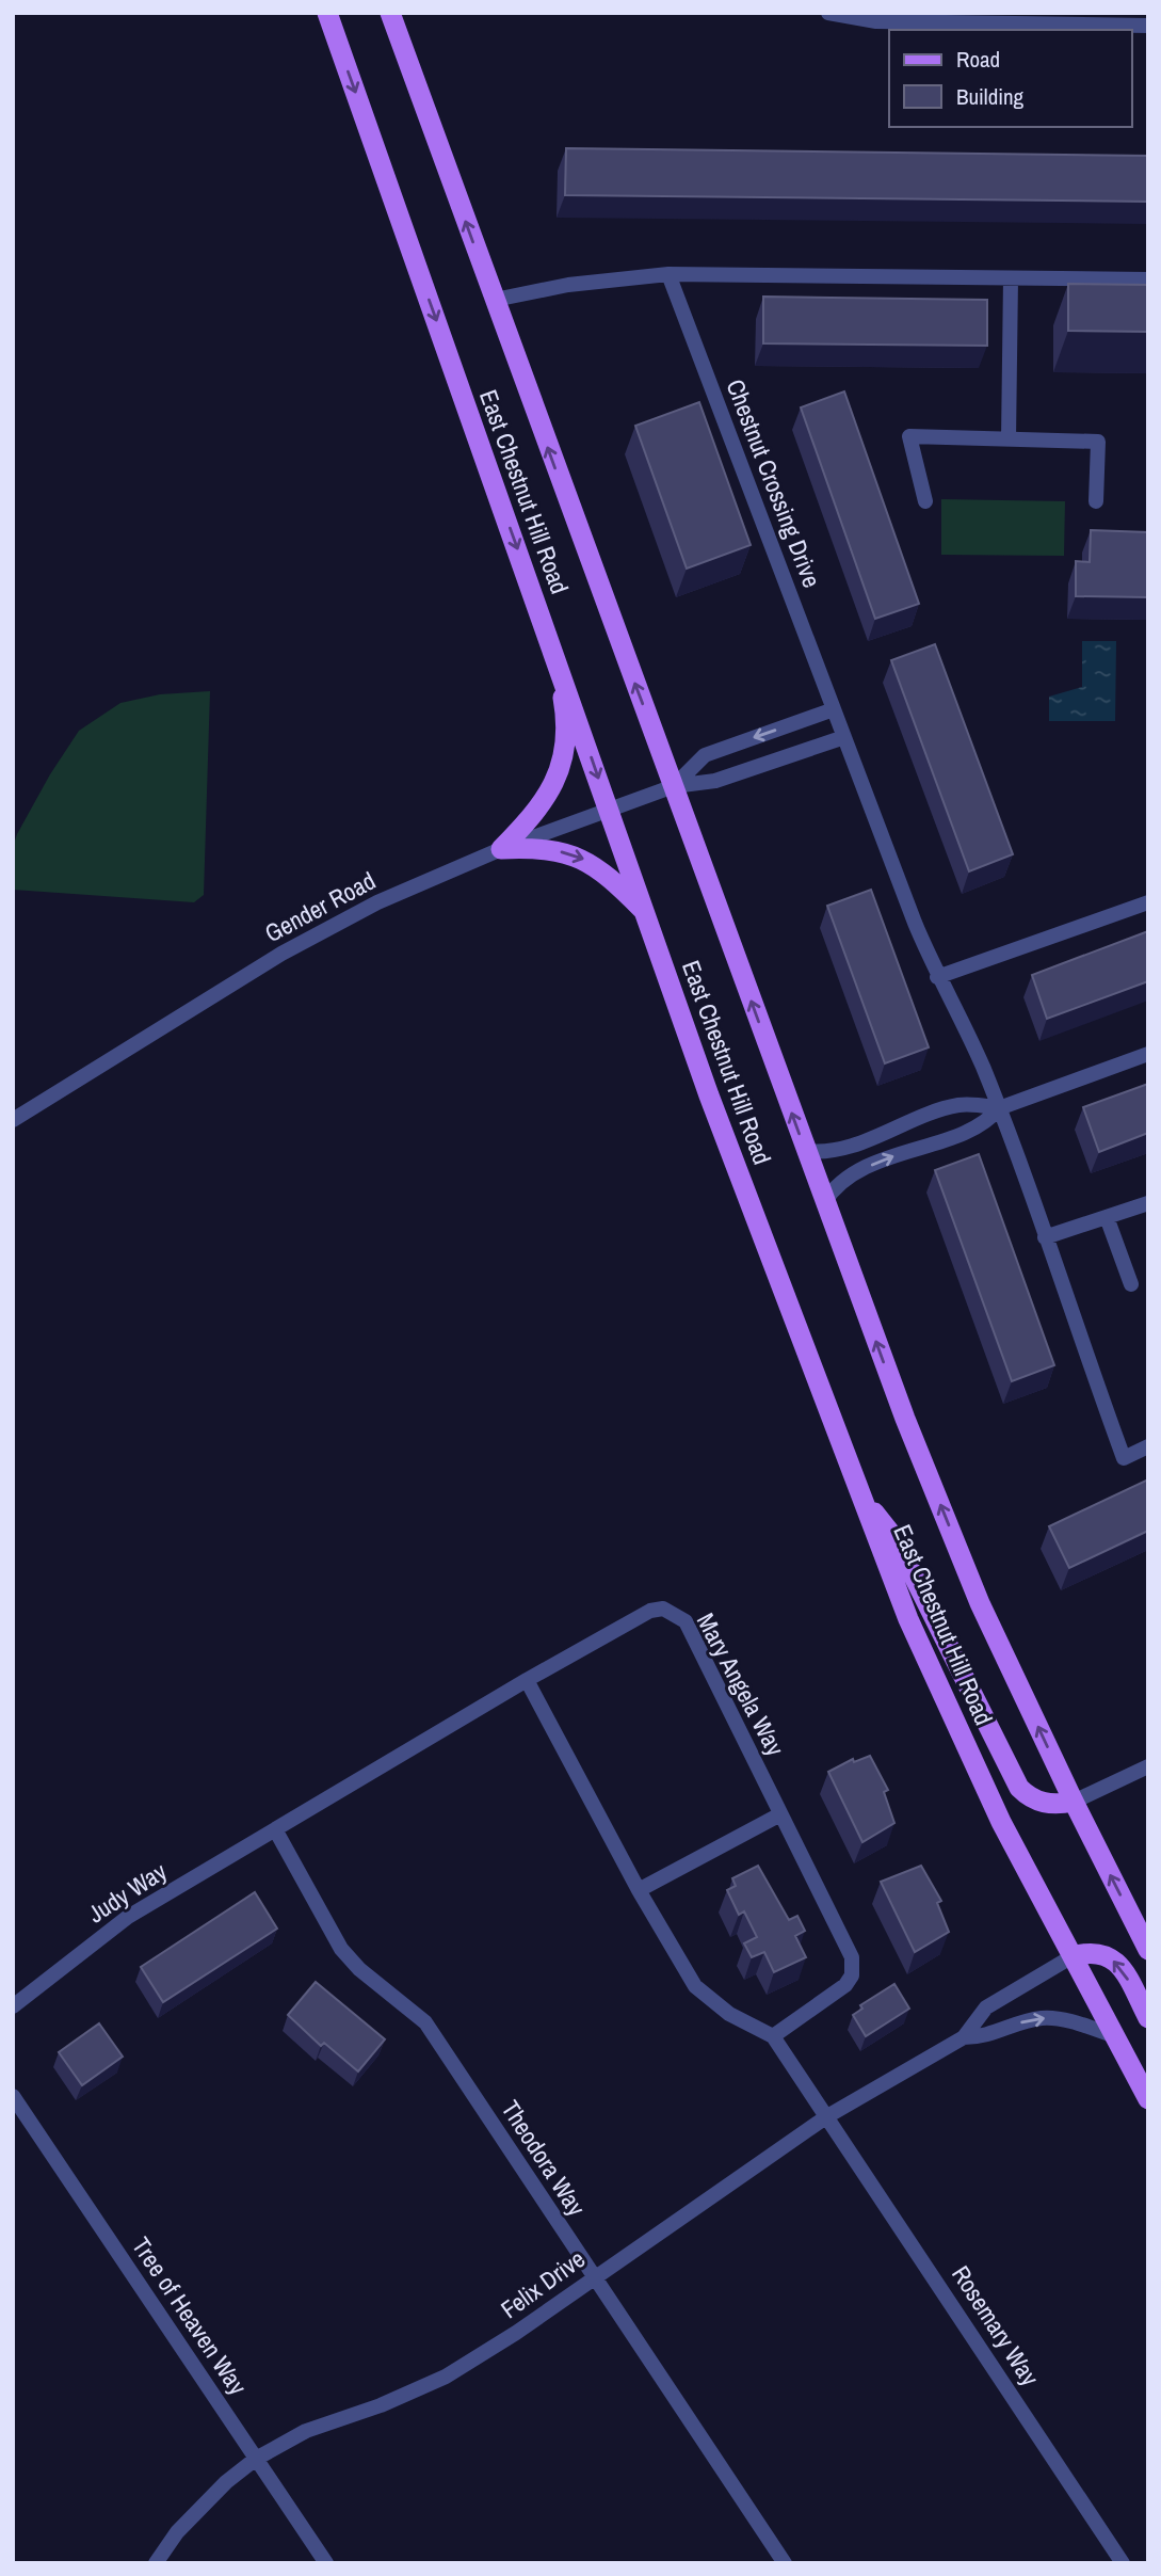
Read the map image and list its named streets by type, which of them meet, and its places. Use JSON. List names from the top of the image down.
{
  "streets": {
    "main road": ["East Chestnut Hill Road"],
    "street": [
      "Chestnut Crossing Drive",
      "Gender Road",
      "Mary Angela Way",
      "Judy Way",
      "Theodora Way",
      "Felix Drive",
      "Tree of Heaven Way",
      "Rosemary Way"
    ]
  },
  "crossings": [
    ["East Chestnut Hill Road", "Gender Road"],
    ["East Chestnut Hill Road", "Felix Drive"],
    ["Mary Angela Way", "Judy Way"],
    ["Mary Angela Way", "Theodora Way"],
    ["Judy Way", "Theodora Way"],
    ["Theodora Way", "Felix Drive"],
    ["Felix Drive", "Tree of Heaven Way"],
    ["Felix Drive", "Rosemary Way"]
  ],
  "legend": ["Road", "Building"]
}
